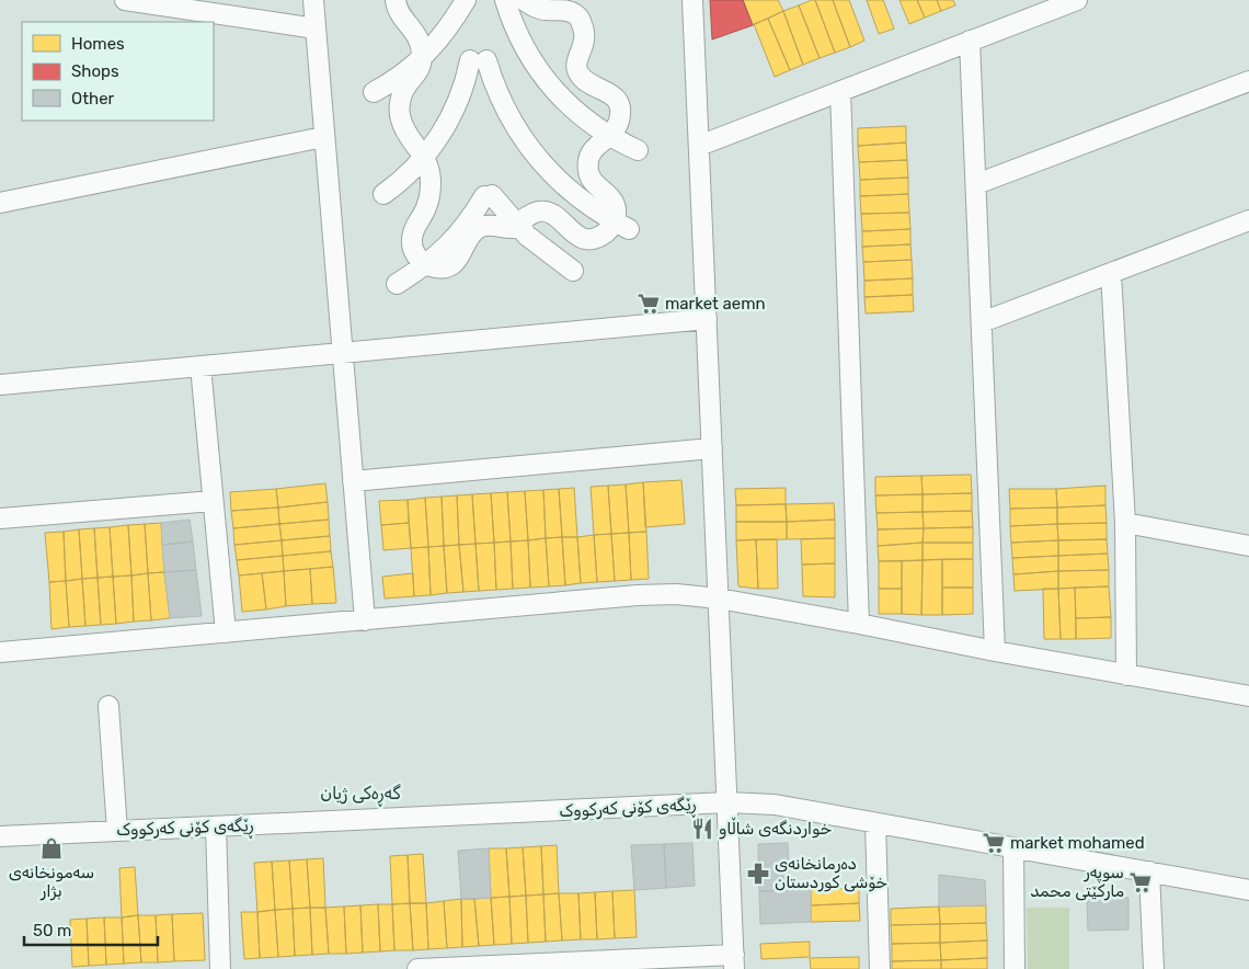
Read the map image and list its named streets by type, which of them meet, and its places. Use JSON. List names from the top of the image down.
{
  "streets": {
    "street": ["ڕێگەی کۆنی کەرکووک"]
  },
  "districts": ["گەڕەکی ژیان"],
  "places": {
    "supermarket": ["market aemn", "market mohamed", "سوپەر مارکێتی محمد"],
    "restaurant": ["خواردنگەی شاڵاو"],
    "shop": ["سەمونخانەی بژار"],
    "pharmacy": ["دەرمانخانەی خۆشی کوردستان"]
  },
  "legend": ["Homes", "Shops", "Other"],
  "scale_bar": "50 m"
}
